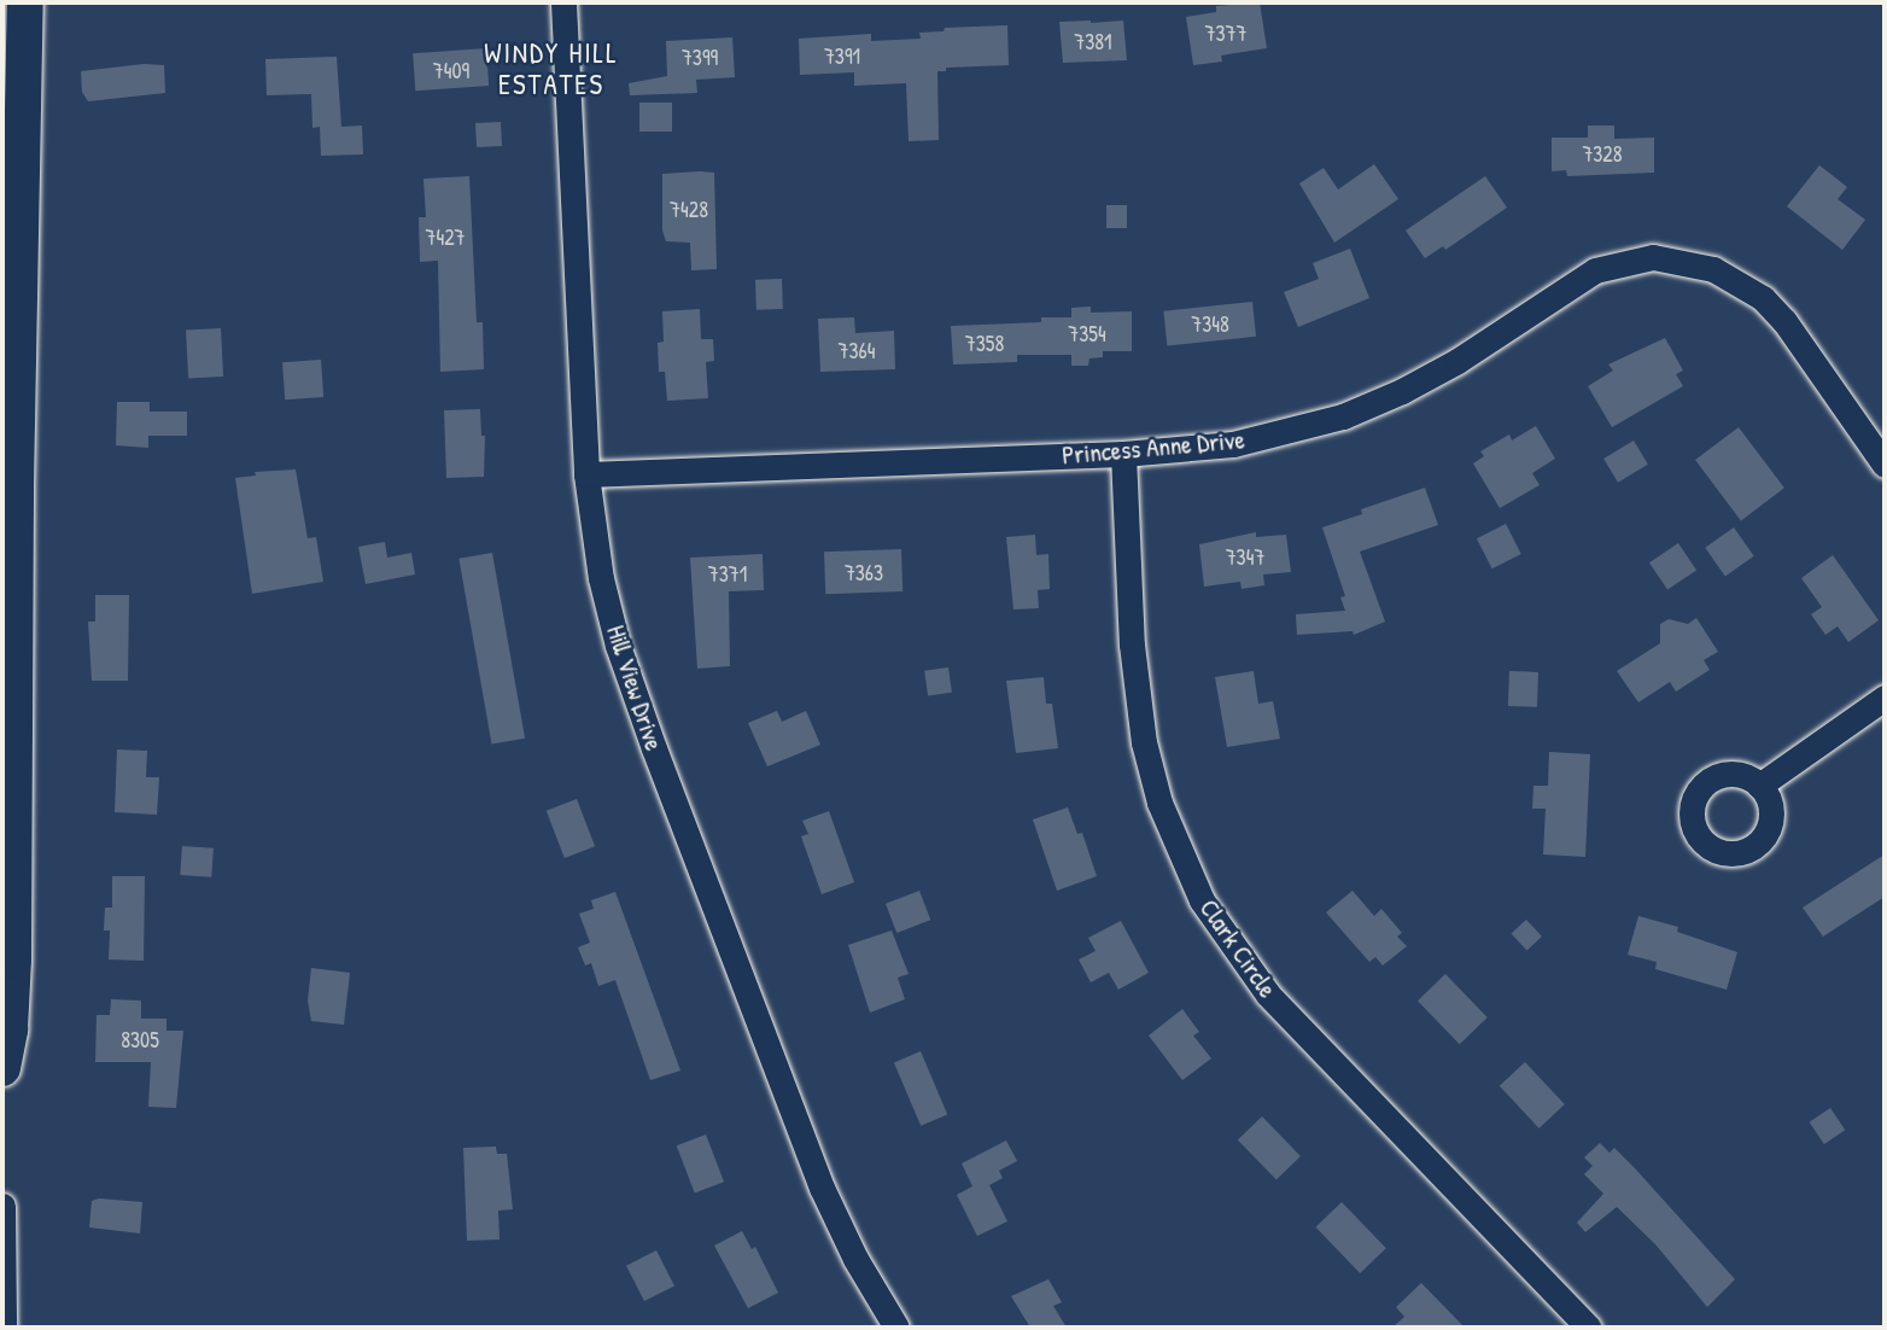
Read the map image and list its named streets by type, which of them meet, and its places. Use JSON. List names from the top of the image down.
{
  "streets": {
    "street": ["Princess Anne Drive", "Hill View Drive", "Clark Circle"]
  },
  "crossings": [
    ["Princess Anne Drive", "Hill View Drive"],
    ["Princess Anne Drive", "Clark Circle"]
  ],
  "districts": ["WINDY HILL ESTATES"],
  "house_numbers": [
    "7377",
    "7381",
    "7391",
    "7399",
    "7409",
    "7328",
    "7428",
    "7427",
    "7348",
    "7354",
    "7358",
    "7364",
    "7347",
    "7363",
    "7371",
    "8305"
  ]
}
